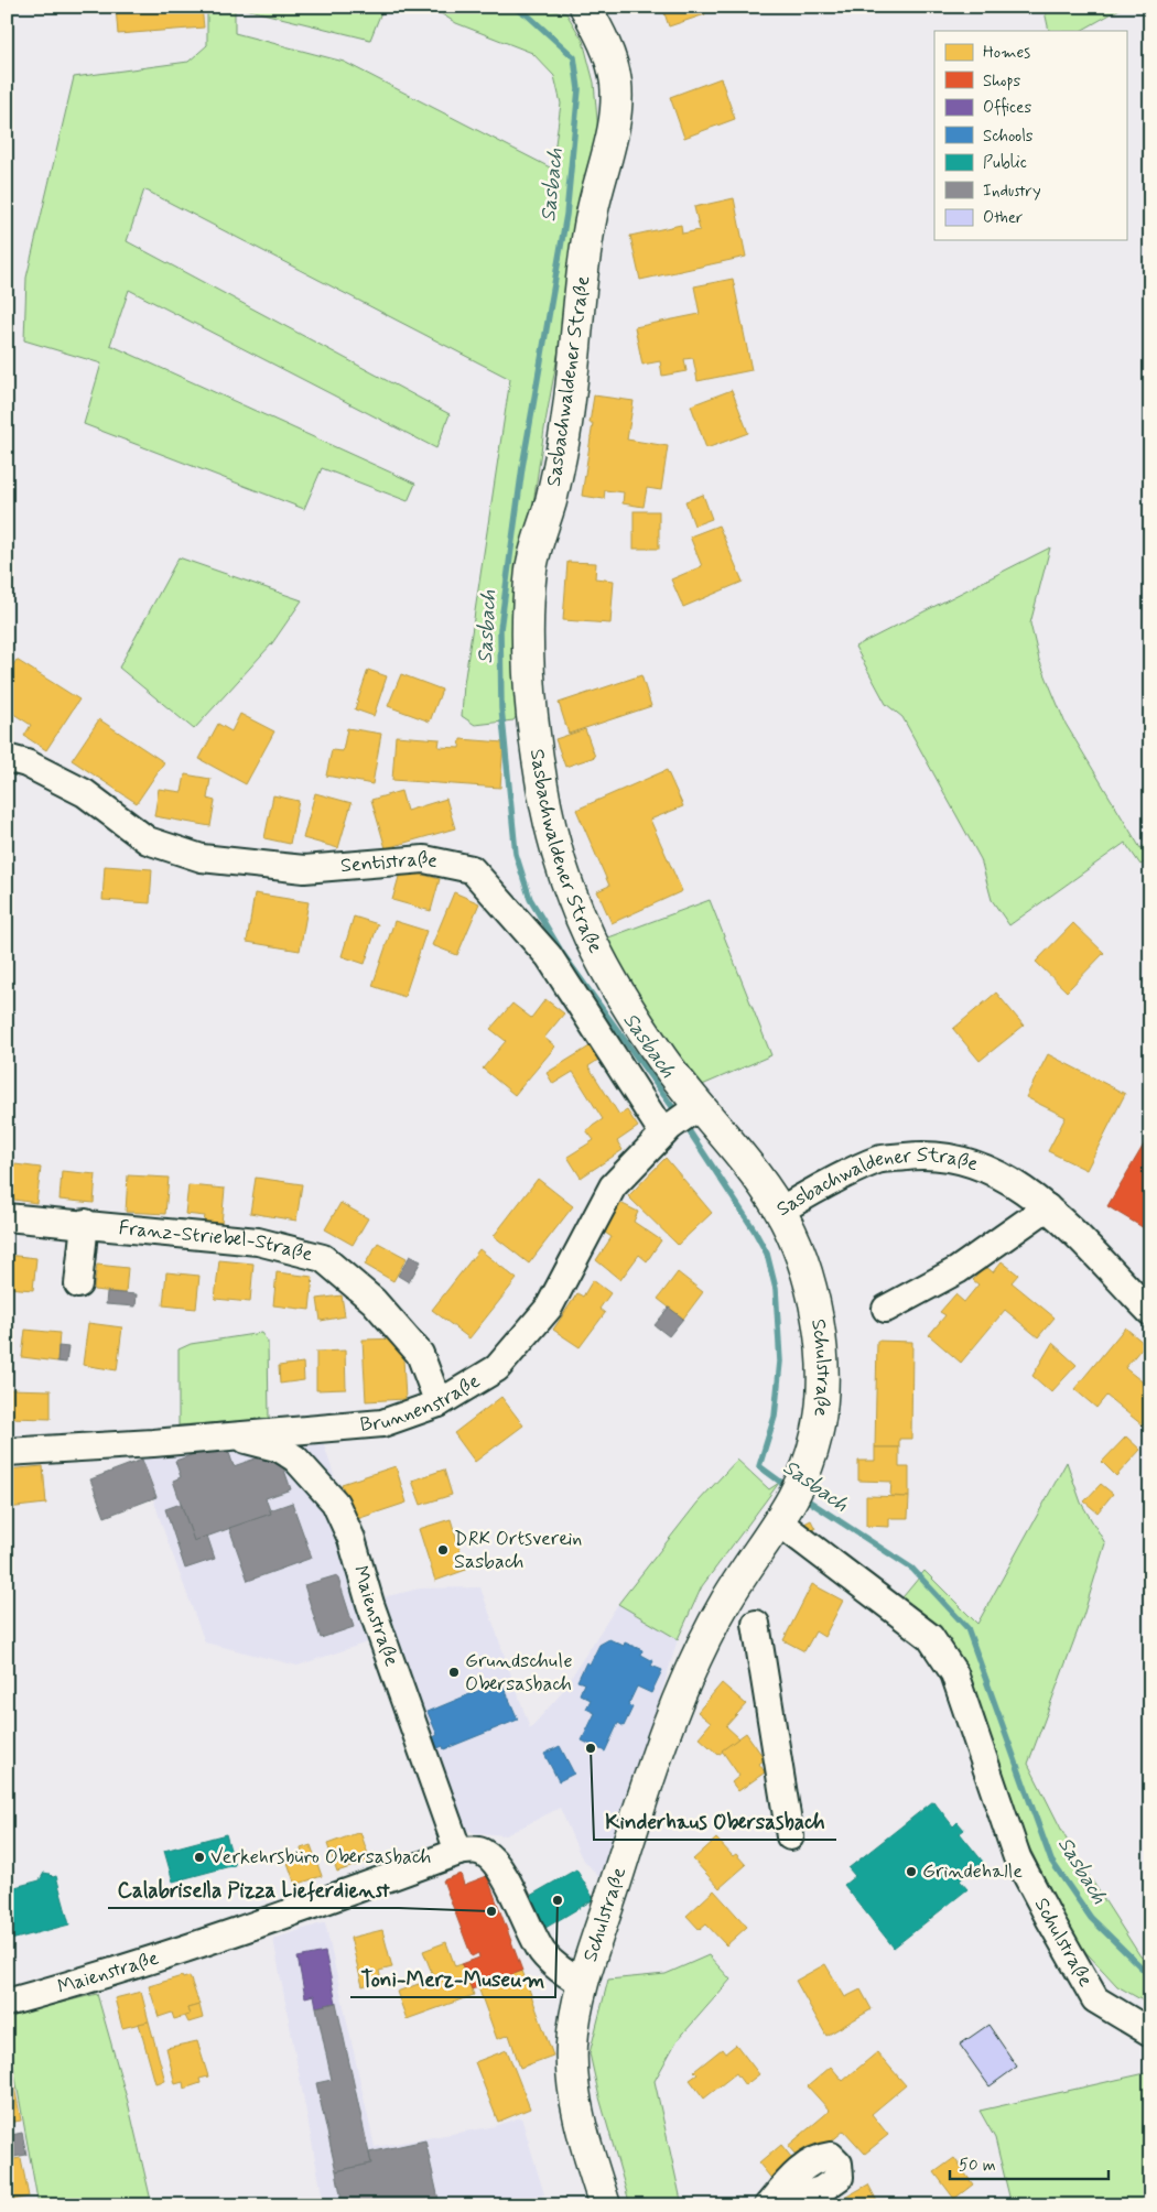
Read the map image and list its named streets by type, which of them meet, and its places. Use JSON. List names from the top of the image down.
{
  "streets": {
    "main road": ["Sasbachwaldener Straße", "Schulstraße"],
    "street": [
      "Sentistraße",
      "Franz-Striebel-Straße",
      "Brunnenstraße",
      "Maienstraße"
    ]
  },
  "crossings": [
    ["Sasbachwaldener Straße", "Sentistraße"],
    ["Sasbachwaldener Straße", "Schulstraße"],
    ["Sasbachwaldener Straße", "Brunnenstraße"],
    ["Sentistraße", "Brunnenstraße"],
    ["Franz-Striebel-Straße", "Brunnenstraße"],
    ["Schulstraße", "Maienstraße"],
    ["Brunnenstraße", "Maienstraße"]
  ],
  "water": ["Sasbach"],
  "places": [
    "DRK Ortsverein Sasbach",
    "Grundschule Obersasbach",
    "Kinderhaus Obersasbach",
    "Verkehrsbüro Obersasbach",
    "Grindehalle",
    "Toni-Merz-Museum",
    "Calabrisella Pizza Lieferdienst"
  ],
  "legend": [
    "Homes",
    "Shops",
    "Offices",
    "Schools",
    "Public",
    "Industry",
    "Other"
  ],
  "scale_bar": "50 m"
}
